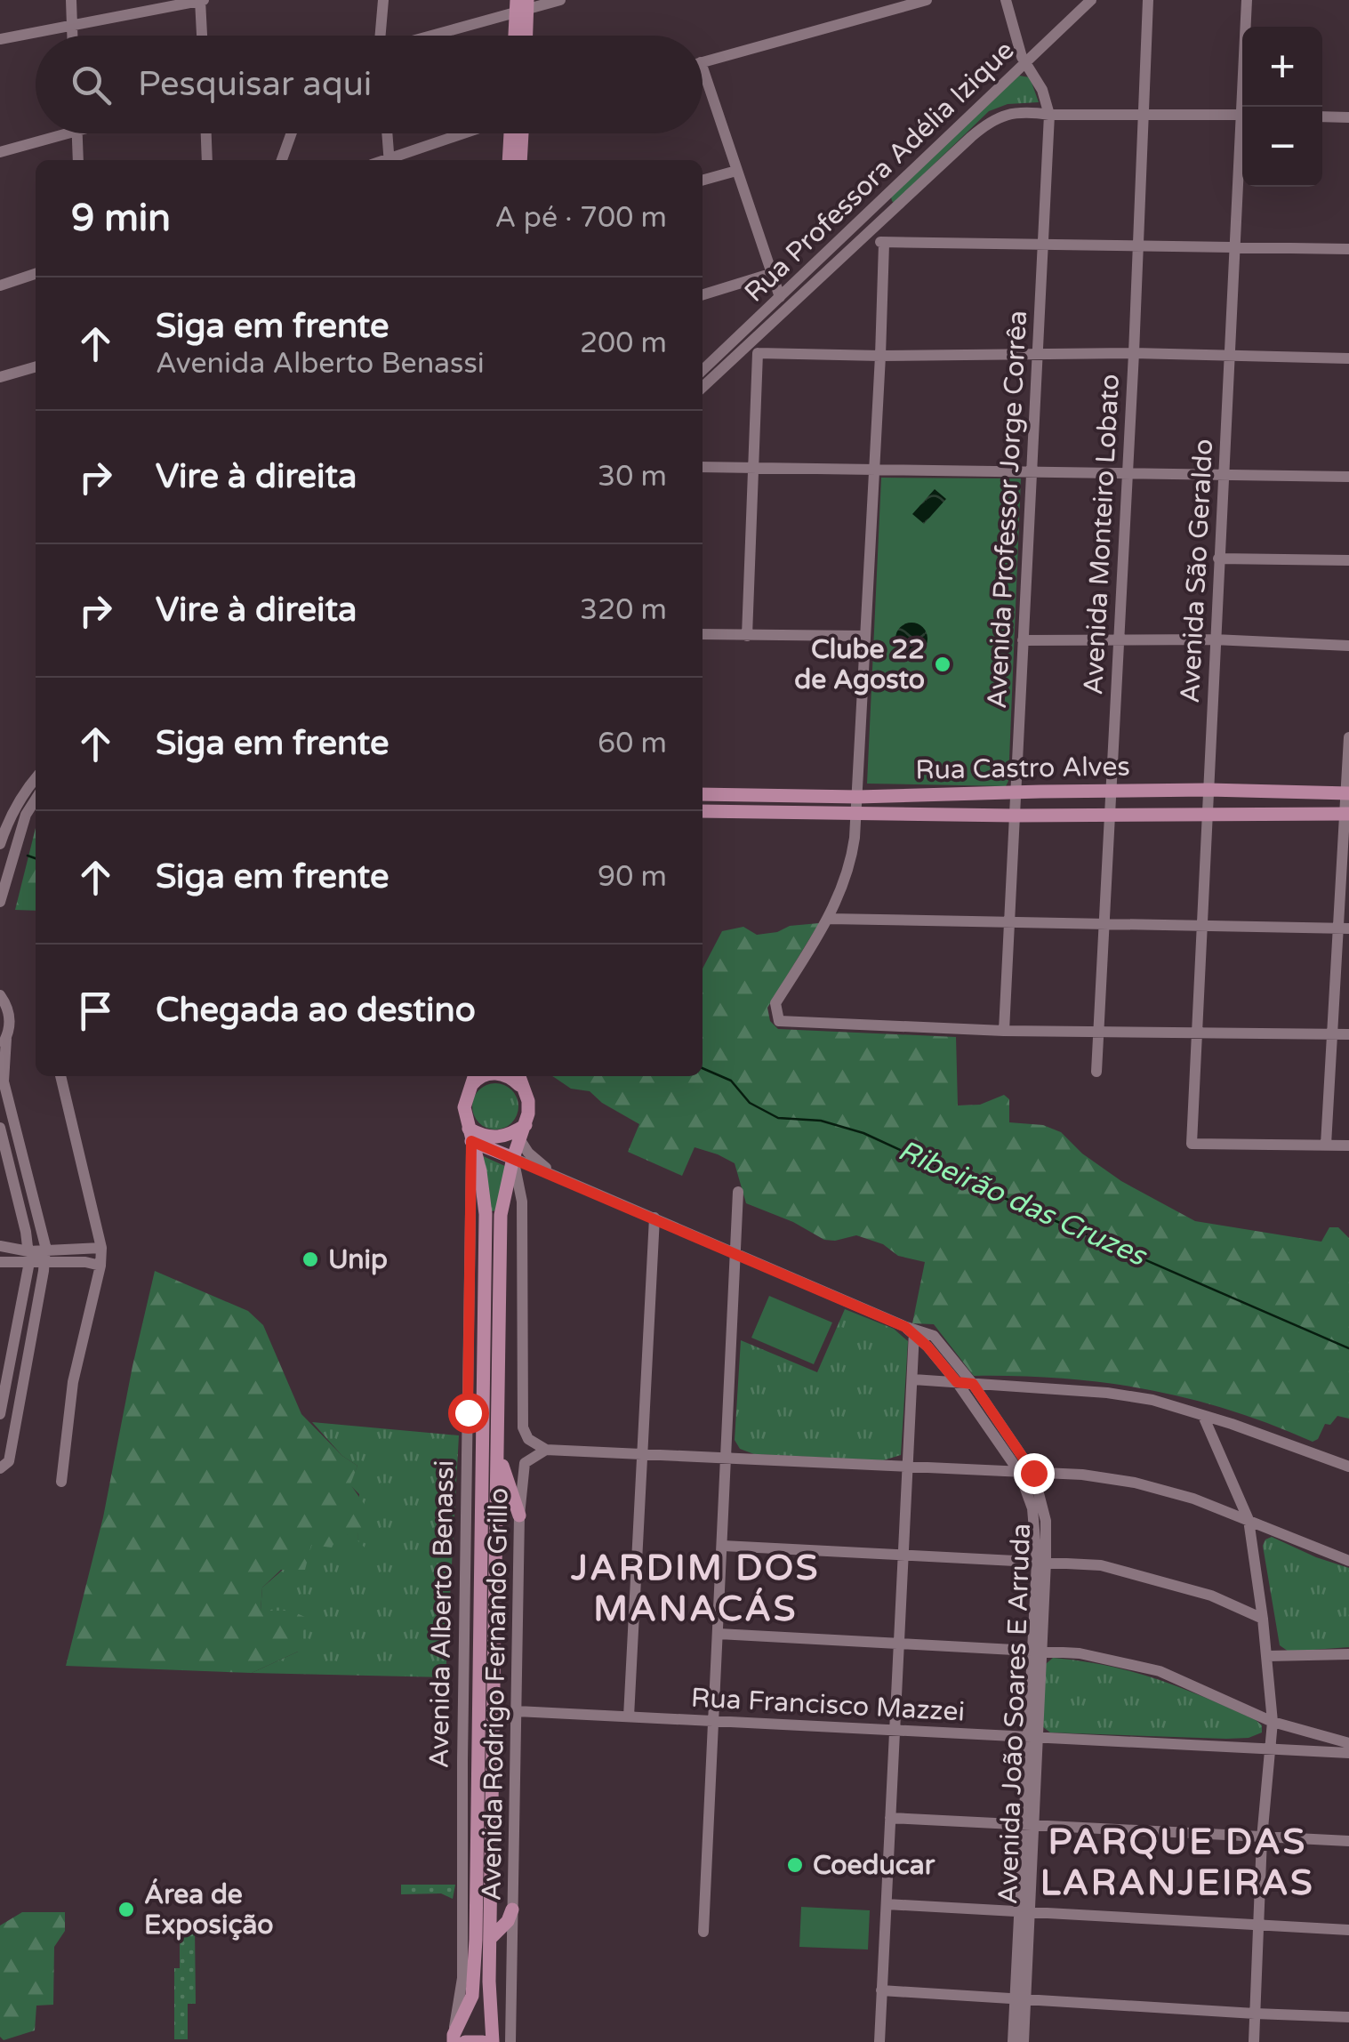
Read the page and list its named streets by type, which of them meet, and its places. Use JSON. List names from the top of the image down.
{
  "streets": {
    "main road": ["Rua Castro Alves"],
    "street": [
      "Rua Professora Adélia Izique",
      "Avenida Professor Jorge Corrêa",
      "Avenida Monteiro Lobato",
      "Avenida São Geraldo",
      "Avenida Rodrigo Fernando Grillo",
      "Rua Francisco Mazzei",
      "Avenida João Soares E Arruda"
    ]
  },
  "crossings": [
    ["Rua Professora Adélia Izique", "Avenida Professor Jorge Corrêa"],
    ["Rua Professora Adélia Izique", "Avenida Monteiro Lobato"],
    ["Avenida Professor Jorge Corrêa", "Rua Castro Alves"],
    ["Avenida Monteiro Lobato", "Rua Castro Alves"],
    ["Avenida São Geraldo", "Rua Castro Alves"],
    ["Avenida Rodrigo Fernando Grillo", "Rua Francisco Mazzei"],
    ["Rua Francisco Mazzei", "Avenida João Soares E Arruda"]
  ],
  "districts": ["JARDIM DOS MANACÁS", "PARQUE DAS LARANJEIRAS"],
  "water": ["Ribeirão das Cruzes"],
  "places": [
    "Clube 22 de Agosto",
    "Unip",
    "Coeducar",
    "Área de Exposição"
  ],
  "page": {
    "map_buttons": ["+", "−"],
    "search": "Pesquisar aqui",
    "heading": ["9 min", "A pé · 700 m"],
    "list": [
      ["Siga em frente", "Avenida Alberto Benassi", "200 m"],
      ["Vire à direita", "30 m"],
      ["Vire à direita", "320 m"],
      ["Siga em frente", "60 m"],
      ["Siga em frente", "90 m"],
      "Chegada ao destino"
    ]
  }
}
